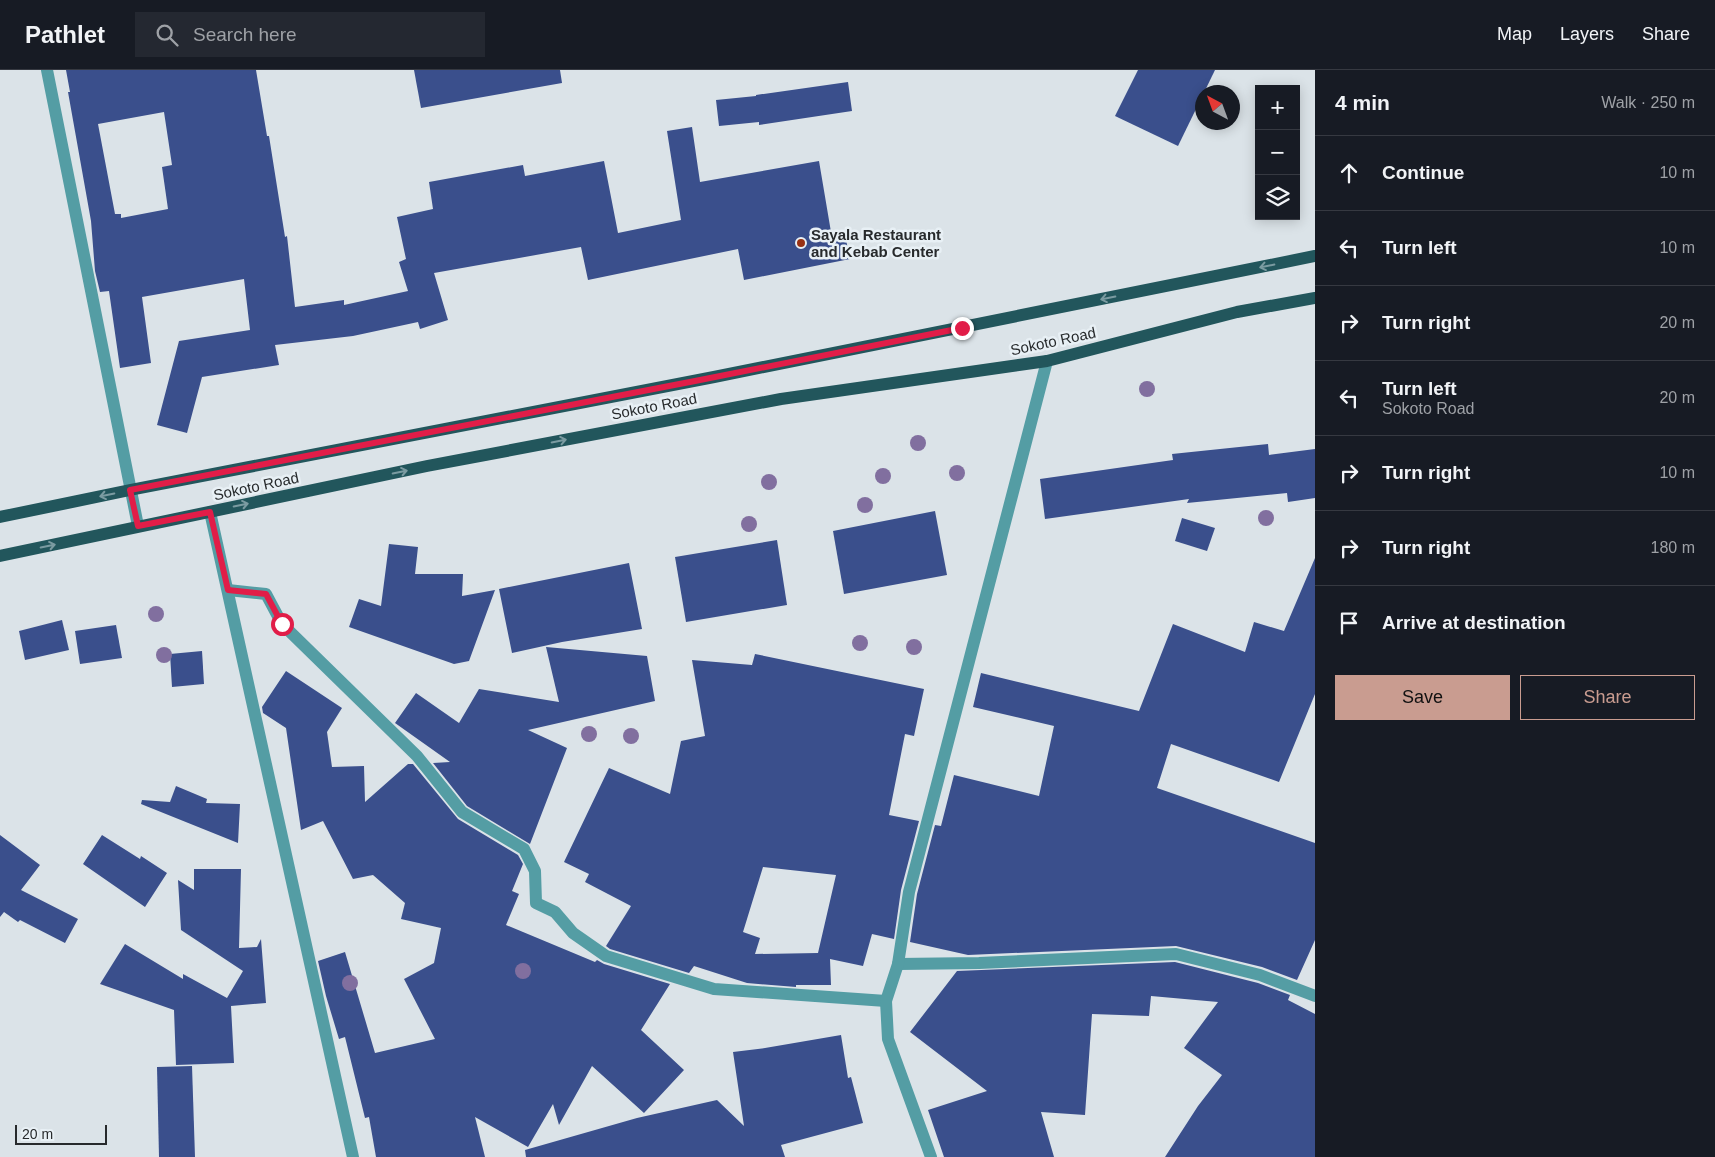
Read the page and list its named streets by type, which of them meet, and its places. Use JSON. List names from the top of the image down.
{
  "streets": {
    "main road": ["Sokoto Road"]
  },
  "places": ["Sayala Restaurant and Kebab Center"],
  "scale_bar": "20 m",
  "north": "top left",
  "page": {
    "header": "Pathlet",
    "search": "Search here",
    "nav": ["Map", "Layers", "Share"],
    "heading": ["4 min", "Walk · 250 m"],
    "map_buttons": ["+", "−"],
    "list": [
      ["Continue", "10 m"],
      ["Turn left", "10 m"],
      ["Turn right", "20 m"],
      ["Turn left", "Sokoto Road", "20 m"],
      ["Turn right", "10 m"],
      ["Turn right", "180 m"],
      "Arrive at destination"
    ],
    "buttons": ["Save", "Share"],
    "scale": "20 m"
  }
}
